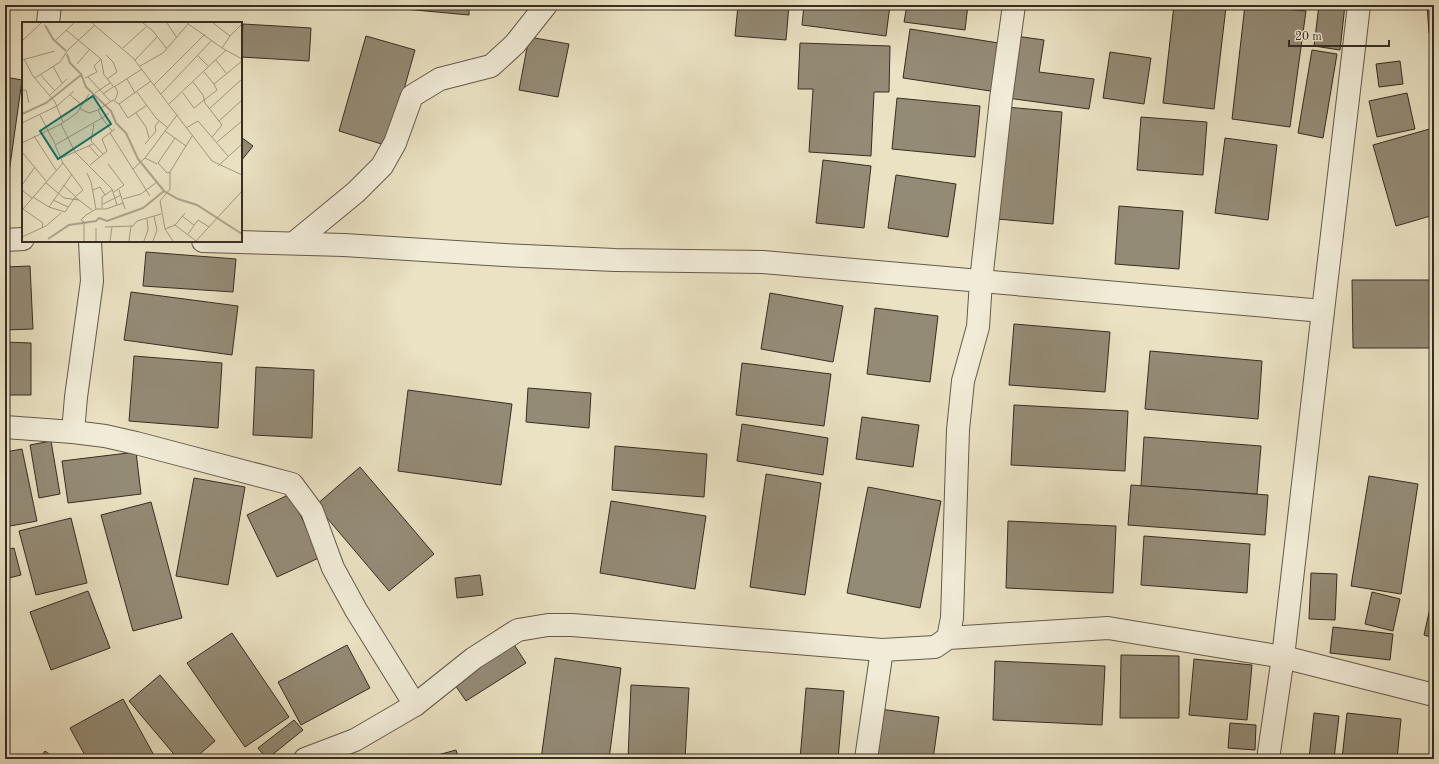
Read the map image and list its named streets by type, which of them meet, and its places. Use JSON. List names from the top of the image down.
{
  "scale_bar": "20 m"
}
